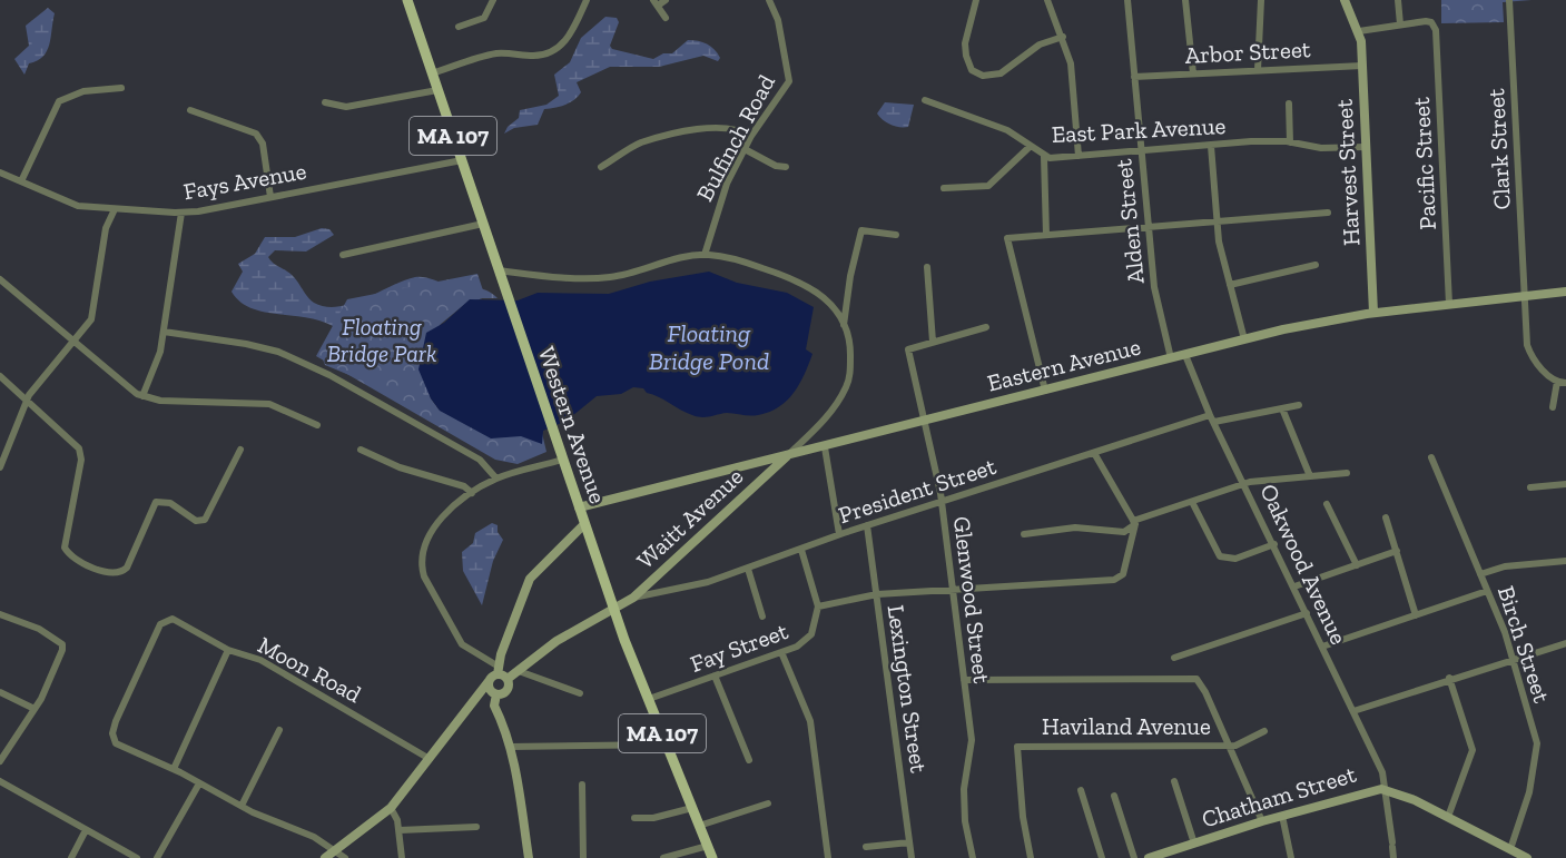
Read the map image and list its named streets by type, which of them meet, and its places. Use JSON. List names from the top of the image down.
{
  "streets": {
    "main road": [
      "MA 107",
      "Harvest Street",
      "Eastern Avenue",
      "Western Avenue",
      "Waitt Avenue",
      "Chatham Street"
    ],
    "street": [
      "Arbor Street",
      "East Park Avenue",
      "Bulfinch Road",
      "Clark Street",
      "Pacific Street",
      "Fays Avenue",
      "Alden Street",
      "President Street",
      "Oakwood Avenue",
      "Glenwood Street",
      "Birch Street",
      "Fay Street",
      "Moon Road",
      "Lexington Street",
      "Haviland Avenue"
    ]
  },
  "crossings": [
    ["Arbor Street", "Harvest Street"],
    ["Arbor Street", "Alden Street"],
    ["East Park Avenue", "Harvest Street"],
    ["East Park Avenue", "Alden Street"],
    ["Clark Street", "Eastern Avenue"],
    ["Pacific Street", "Eastern Avenue"],
    ["Harvest Street", "Eastern Avenue"],
    ["Fays Avenue", "Western Avenue"],
    ["Alden Street", "Eastern Avenue"],
    ["Eastern Avenue", "Western Avenue"],
    ["Eastern Avenue", "Waitt Avenue"],
    ["Eastern Avenue", "Oakwood Avenue"],
    ["Eastern Avenue", "Glenwood Street"],
    ["Western Avenue", "Waitt Avenue"],
    ["Western Avenue", "Fay Street"],
    ["President Street", "Waitt Avenue"],
    ["President Street", "Oakwood Avenue"],
    ["President Street", "Glenwood Street"],
    ["President Street", "Lexington Street"],
    ["Oakwood Avenue", "Chatham Street"],
    ["Birch Street", "Chatham Street"]
  ],
  "water": ["Floating Bridge Pond"],
  "parks": ["Floating Bridge Park"]
}
